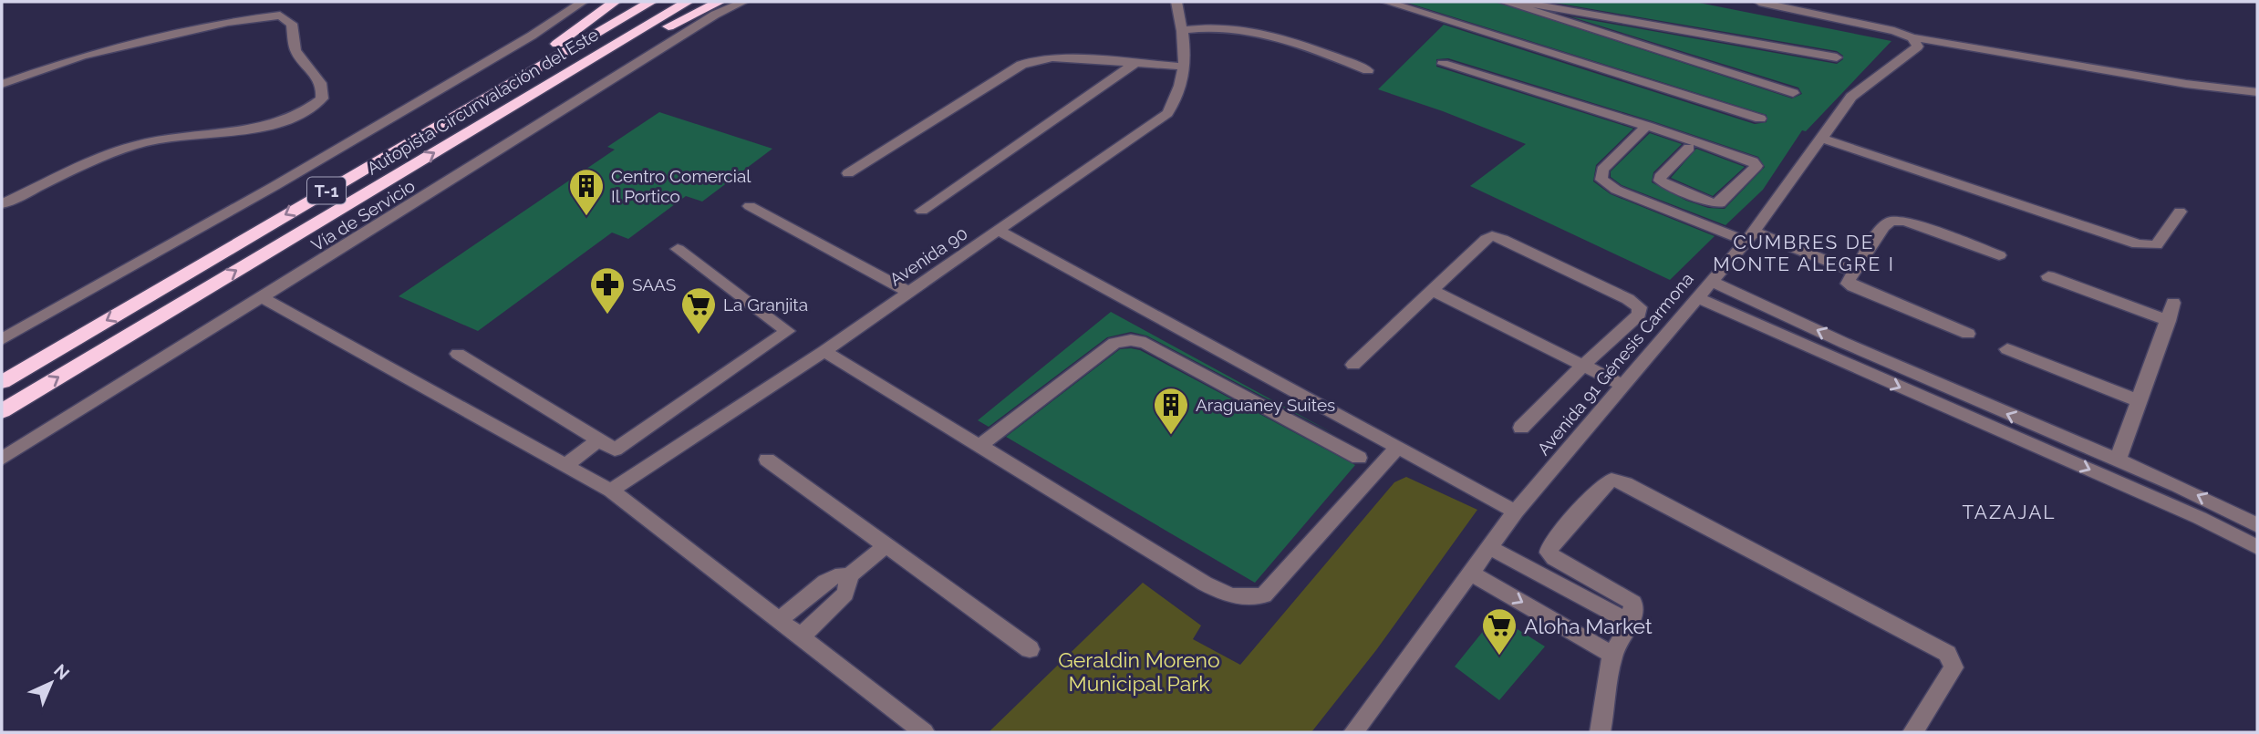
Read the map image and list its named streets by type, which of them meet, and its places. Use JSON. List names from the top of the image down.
{
  "streets": {
    "highway": ["Autopista Circunvalación del Este", "T-1"],
    "street": ["Vía de Servicio", "Avenida 90", "Avenida 91 Génesis Carmona"]
  },
  "districts": ["CUMBRES DE MONTE ALEGRE I", "TAZAJAL"],
  "parks": ["Geraldin Moreno Municipal Park"],
  "places": {
    "building": ["Centro Comercial Il Portico", "Araguaney Suites"],
    "pharmacy": ["SAAS"],
    "supermarket": ["La Granjita", "Aloha Market"]
  },
  "north": "top right"
}
